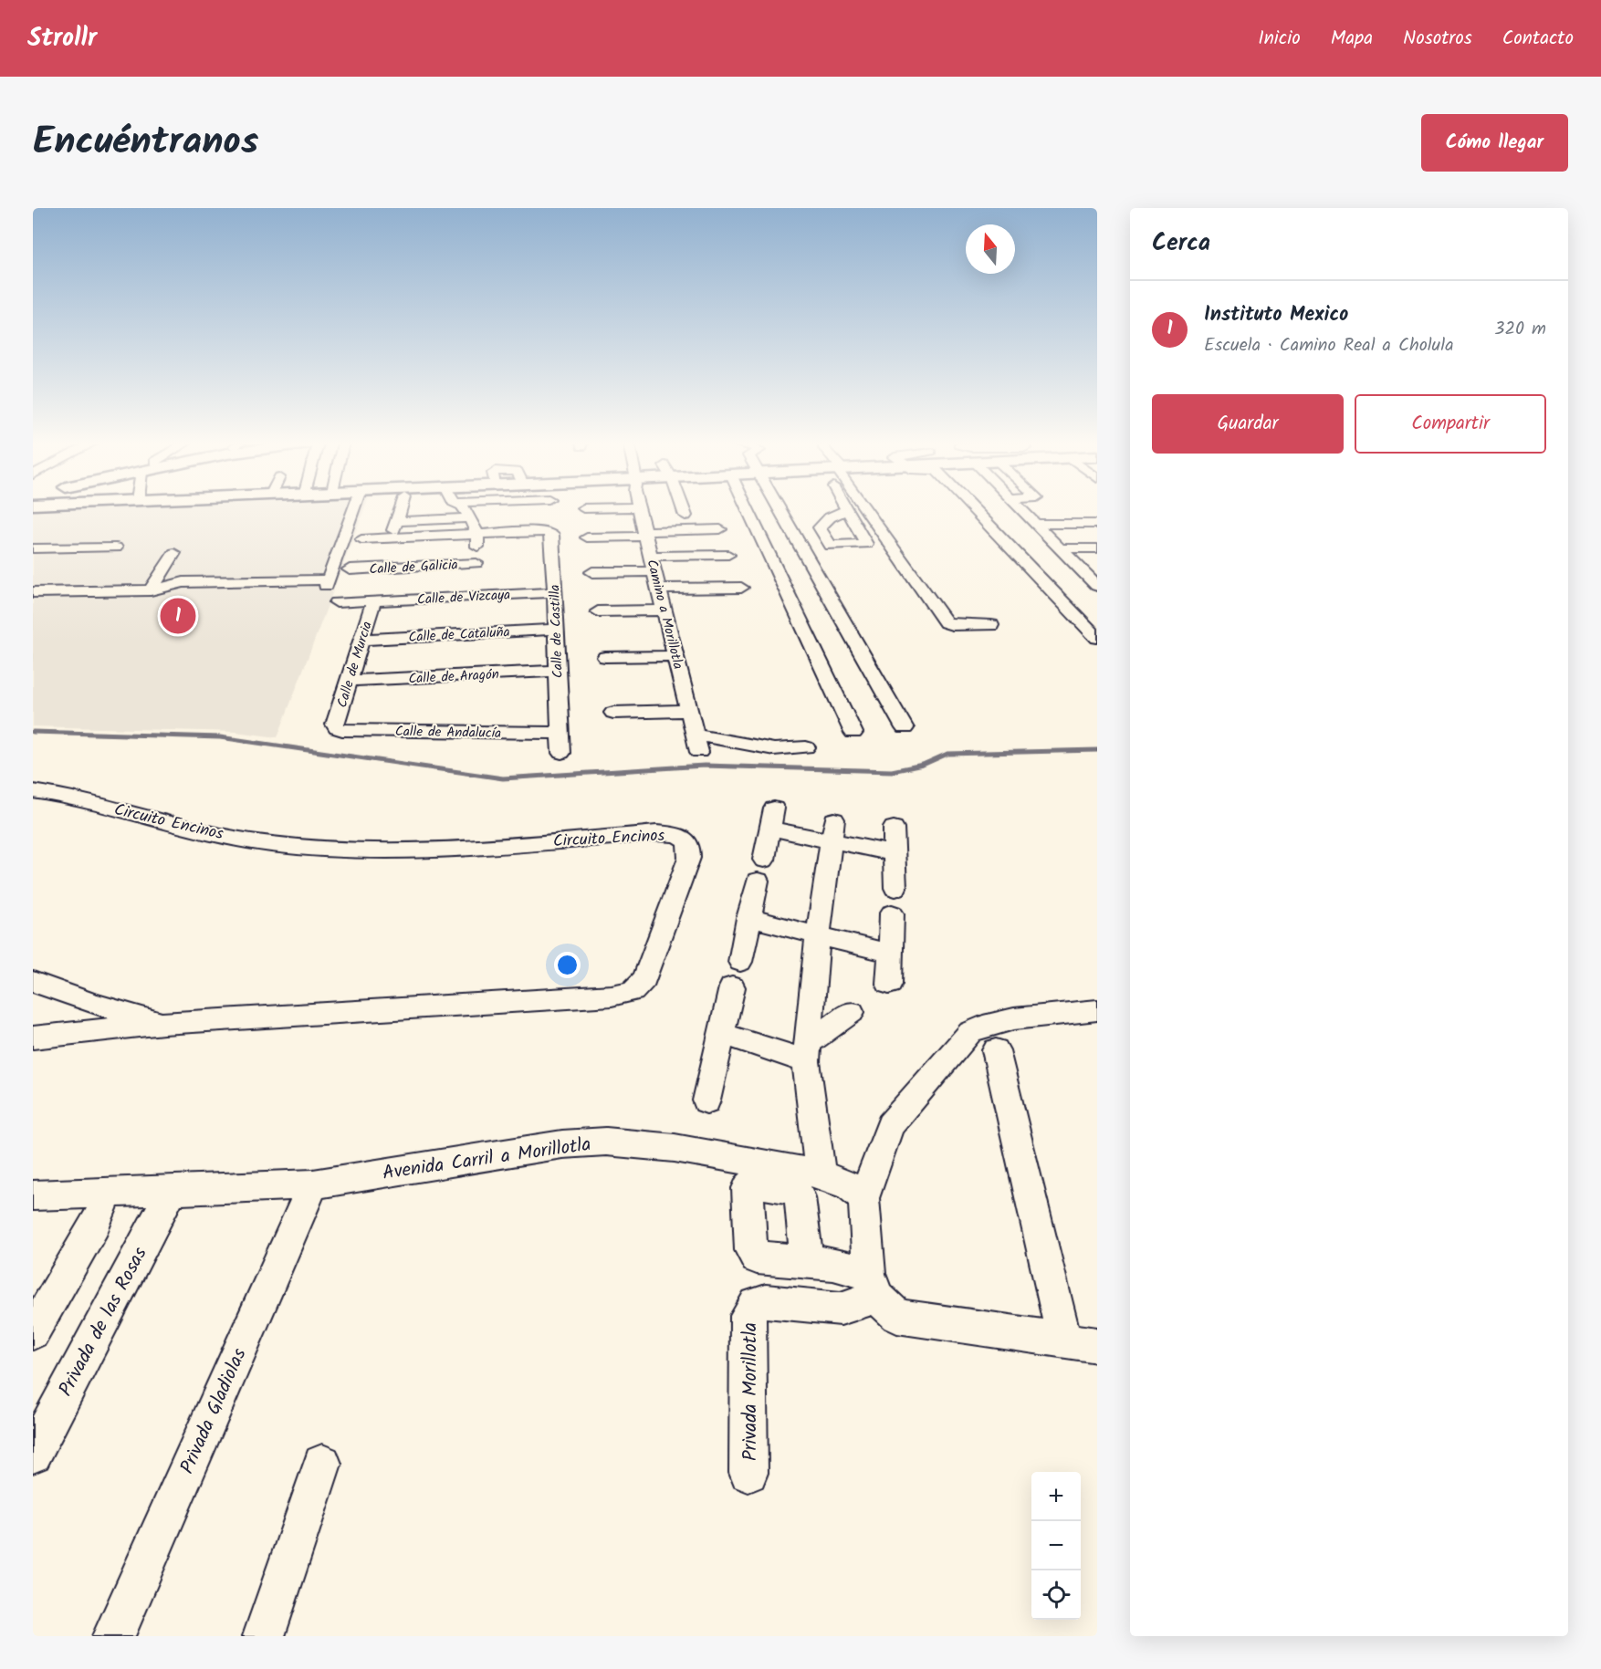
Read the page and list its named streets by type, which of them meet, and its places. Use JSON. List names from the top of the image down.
{
  "streets": {
    "street": [
      "Calle de Galicia",
      "Calle de Vizcaya",
      "Camino a Morillotla",
      "Calle de Castilla",
      "Calle de Cataluña",
      "Calle de Murcia",
      "Calle de Aragón",
      "Calle de Andalucía",
      "Circuito Encinos",
      "Avenida Carril a Morillotla",
      "Privada de las Rosas",
      "Privada Morillotla",
      "Privada Gladiolas"
    ]
  },
  "crossings": [
    ["Calle de Vizcaya", "Calle de Castilla"],
    ["Calle de Vizcaya", "Calle de Murcia"],
    ["Calle de Castilla", "Calle de Cataluña"],
    ["Calle de Castilla", "Calle de Aragón"],
    ["Calle de Castilla", "Calle de Andalucía"],
    ["Calle de Cataluña", "Calle de Murcia"],
    ["Calle de Murcia", "Calle de Aragón"],
    ["Calle de Murcia", "Calle de Andalucía"],
    ["Avenida Carril a Morillotla", "Privada de las Rosas"],
    ["Avenida Carril a Morillotla", "Privada Gladiolas"]
  ],
  "north": "top",
  "page": {
    "header": "Strollr",
    "nav": [
      "Inicio",
      "Mapa",
      "Nosotros",
      "Contacto"
    ],
    "title": "Encuéntranos",
    "buttons": [
      "Cómo llegar",
      ["Guardar", "Compartir"]
    ],
    "heading": "Cerca",
    "list": [
      {
        "mark": "1",
        "name": "Instituto Mexico",
        "note": "Escuela · Camino Real a Cholula",
        "value": "320 m"
      }
    ],
    "pins": "1",
    "map_buttons": ["+", "−"]
  }
}
